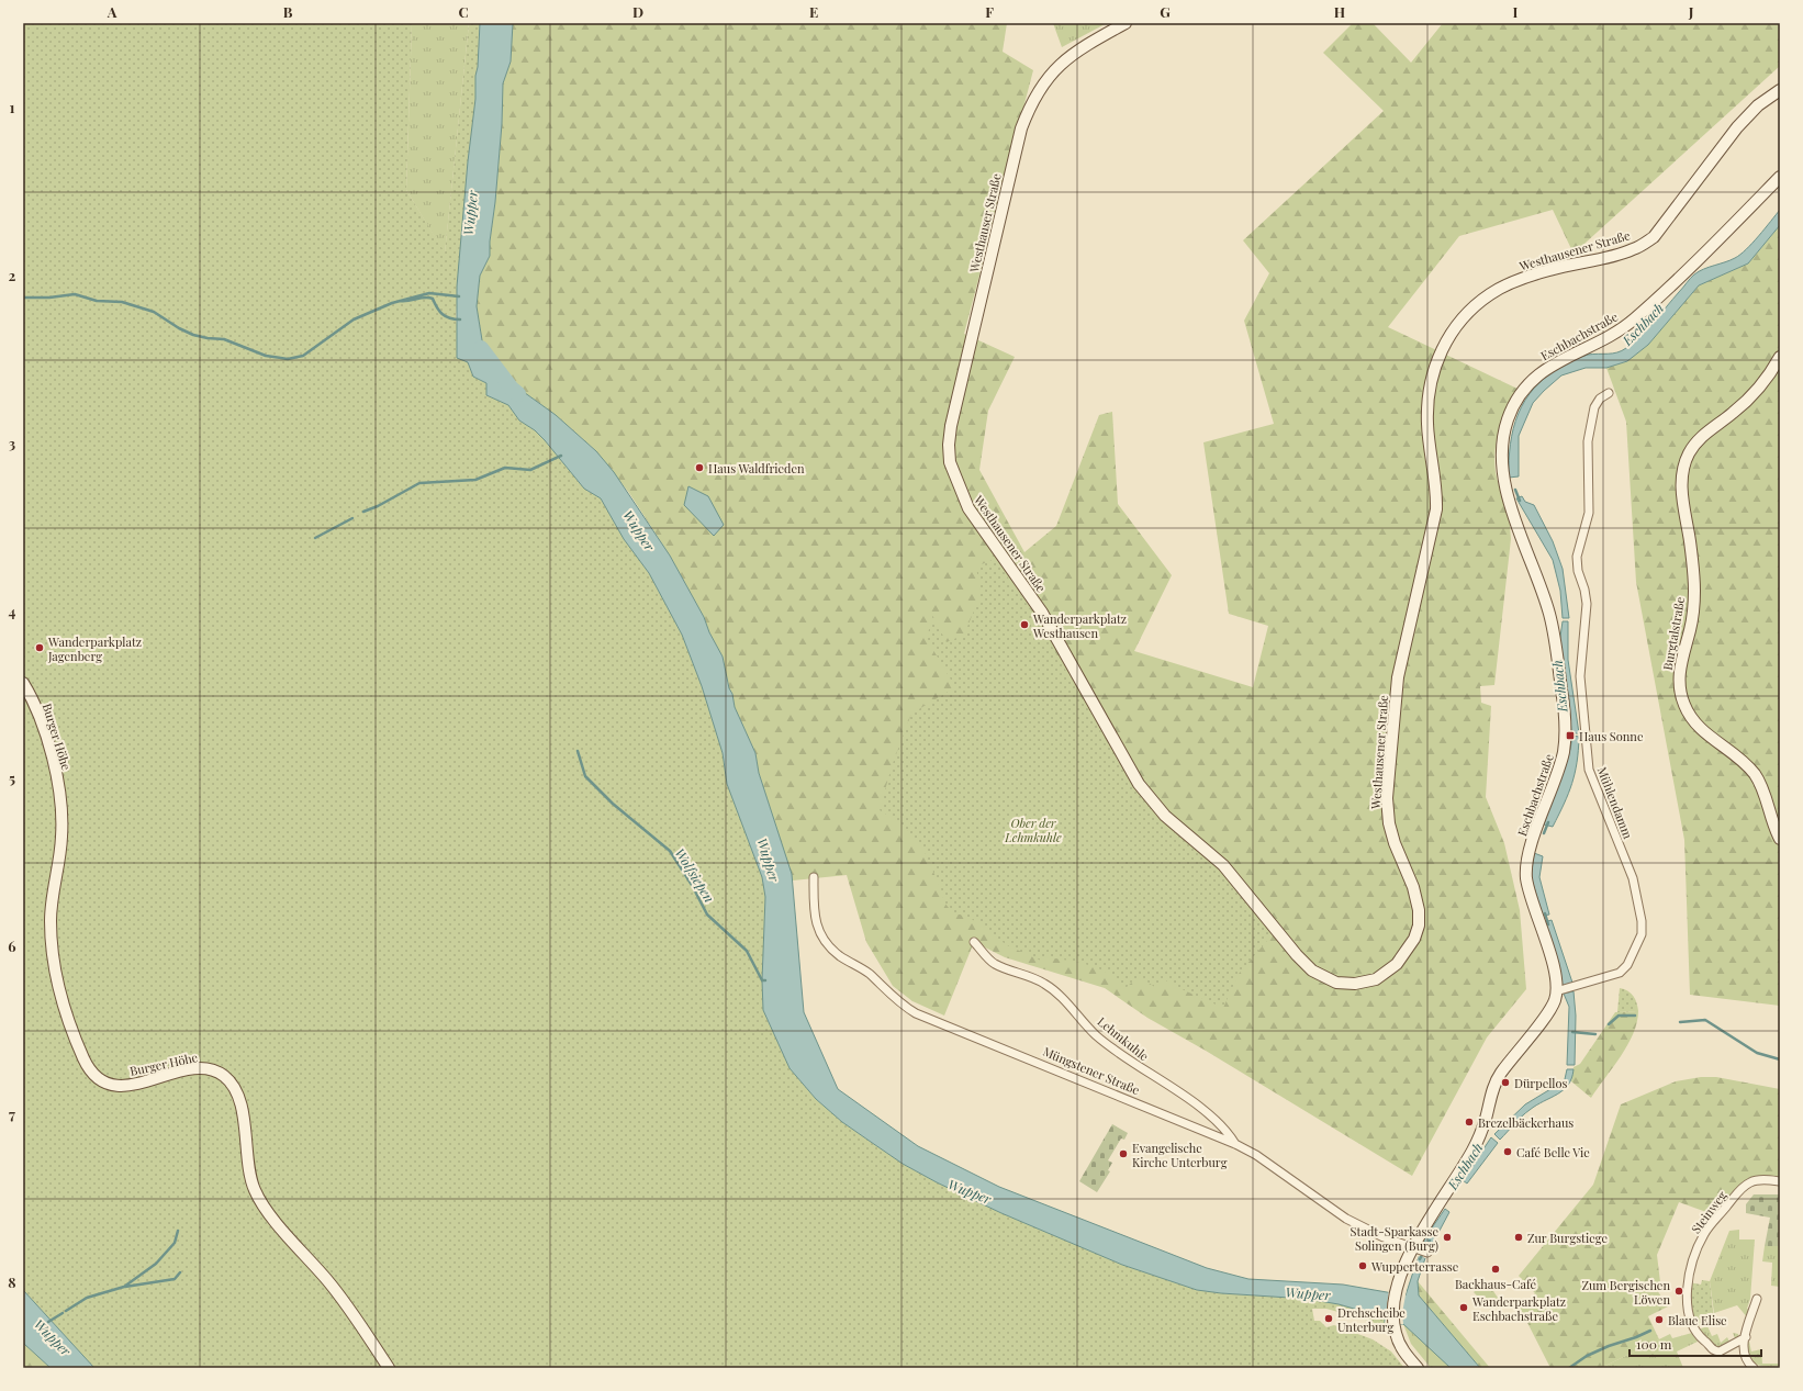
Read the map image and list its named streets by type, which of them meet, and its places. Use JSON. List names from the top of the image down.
{
  "streets": {
    "main road": [
      "Westhauser Straße",
      "Westhausener Straße",
      "Eschbachstraße",
      "Burgtalstraße",
      "Burger Höhe"
    ],
    "street": [
      "Mühlendamm",
      "Lehmkuhle",
      "Müngstener Straße",
      "Steinweg"
    ]
  },
  "crossings": [
    ["Westhauser Straße", "Westhausener Straße"],
    ["Eschbachstraße", "Mühlendamm"],
    ["Eschbachstraße", "Müngstener Straße"],
    ["Lehmkuhle", "Müngstener Straße"]
  ],
  "water": ["Wupper", "Eschbach", "Wolfsiepen"],
  "parks": ["Ober der Lehmkuhle"],
  "places": {
    "other": [
      "Haus Waldfrieden",
      "Wanderparkplatz Westhausen",
      "Wanderparkplatz Jagenberg",
      "Dürpellos",
      "Brezelbäckerhaus",
      "Café Belle Vie",
      "Evangelische Kirche Unterburg",
      "Stadt-Sparkasse Solingen (Burg)",
      "Zur Burgstiege",
      "Wupperterrasse",
      "Backhaus-Café",
      "Zum Bergischen Löwen",
      "Wanderparkplatz Eschbachstraße",
      "Drehscheibe Unterburg",
      "Blaue Elise"
    ],
    "transit": ["Haus Sonne"]
  },
  "scale_bar": "100 m",
  "grid": {
    "columns": [
      "A",
      "B",
      "C",
      "D",
      "E",
      "F",
      "G",
      "H",
      "I",
      "J"
    ],
    "rows": [
      "1",
      "2",
      "3",
      "4",
      "5",
      "6",
      "7",
      "8"
    ]
  }
}
